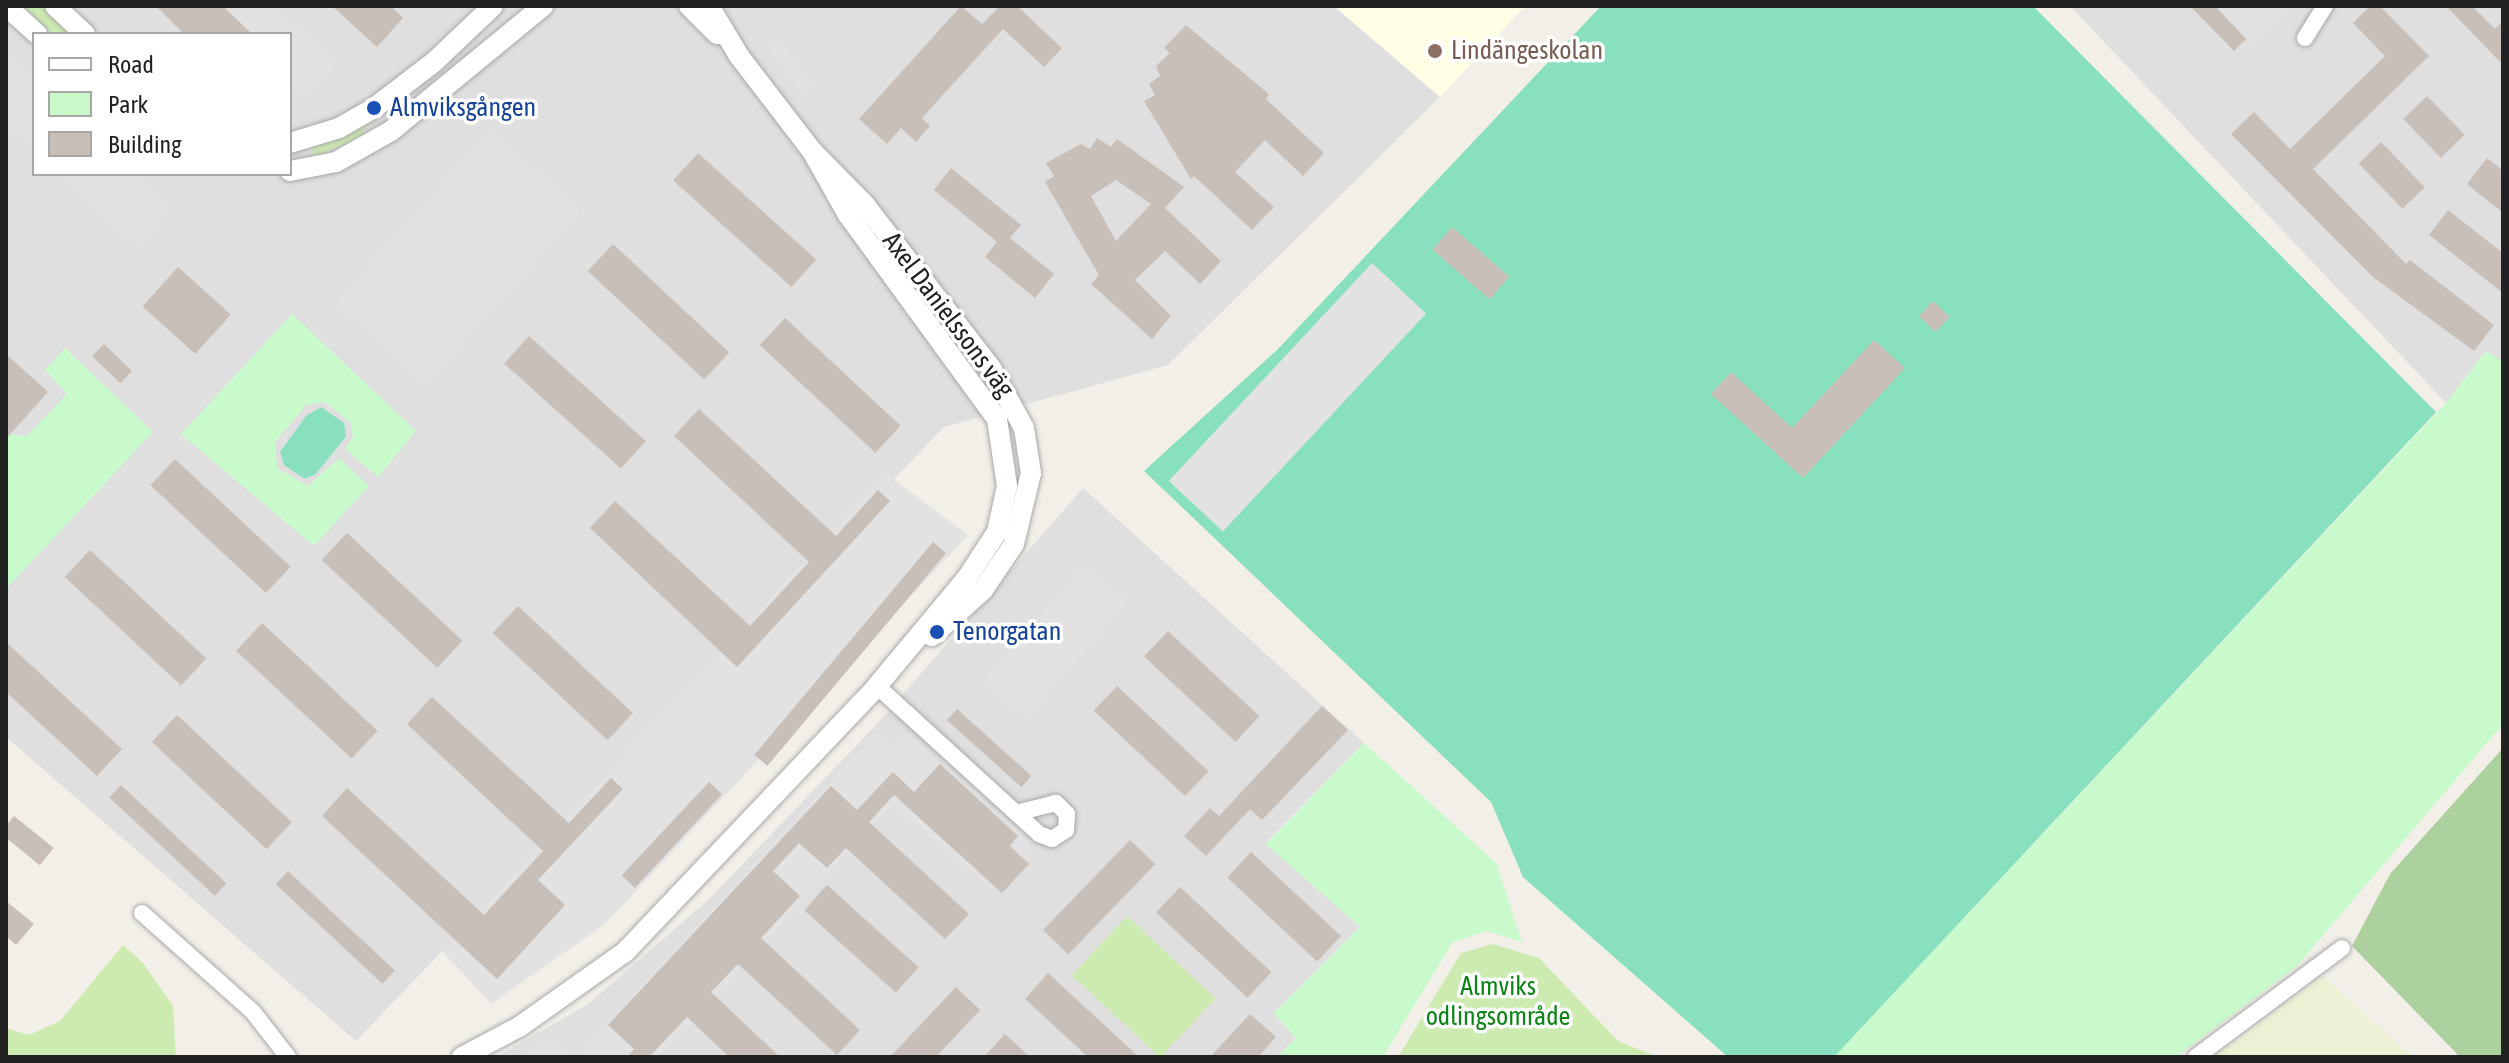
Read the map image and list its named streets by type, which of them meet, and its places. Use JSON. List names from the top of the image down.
{
  "streets": {
    "street": ["Axel Danielssons väg"]
  },
  "parks": ["Almviks odlingsområde"],
  "places": ["Lindängeskolan", "Almviksgången", "Tenorgatan"],
  "legend": ["Road", "Park", "Building"]
}
